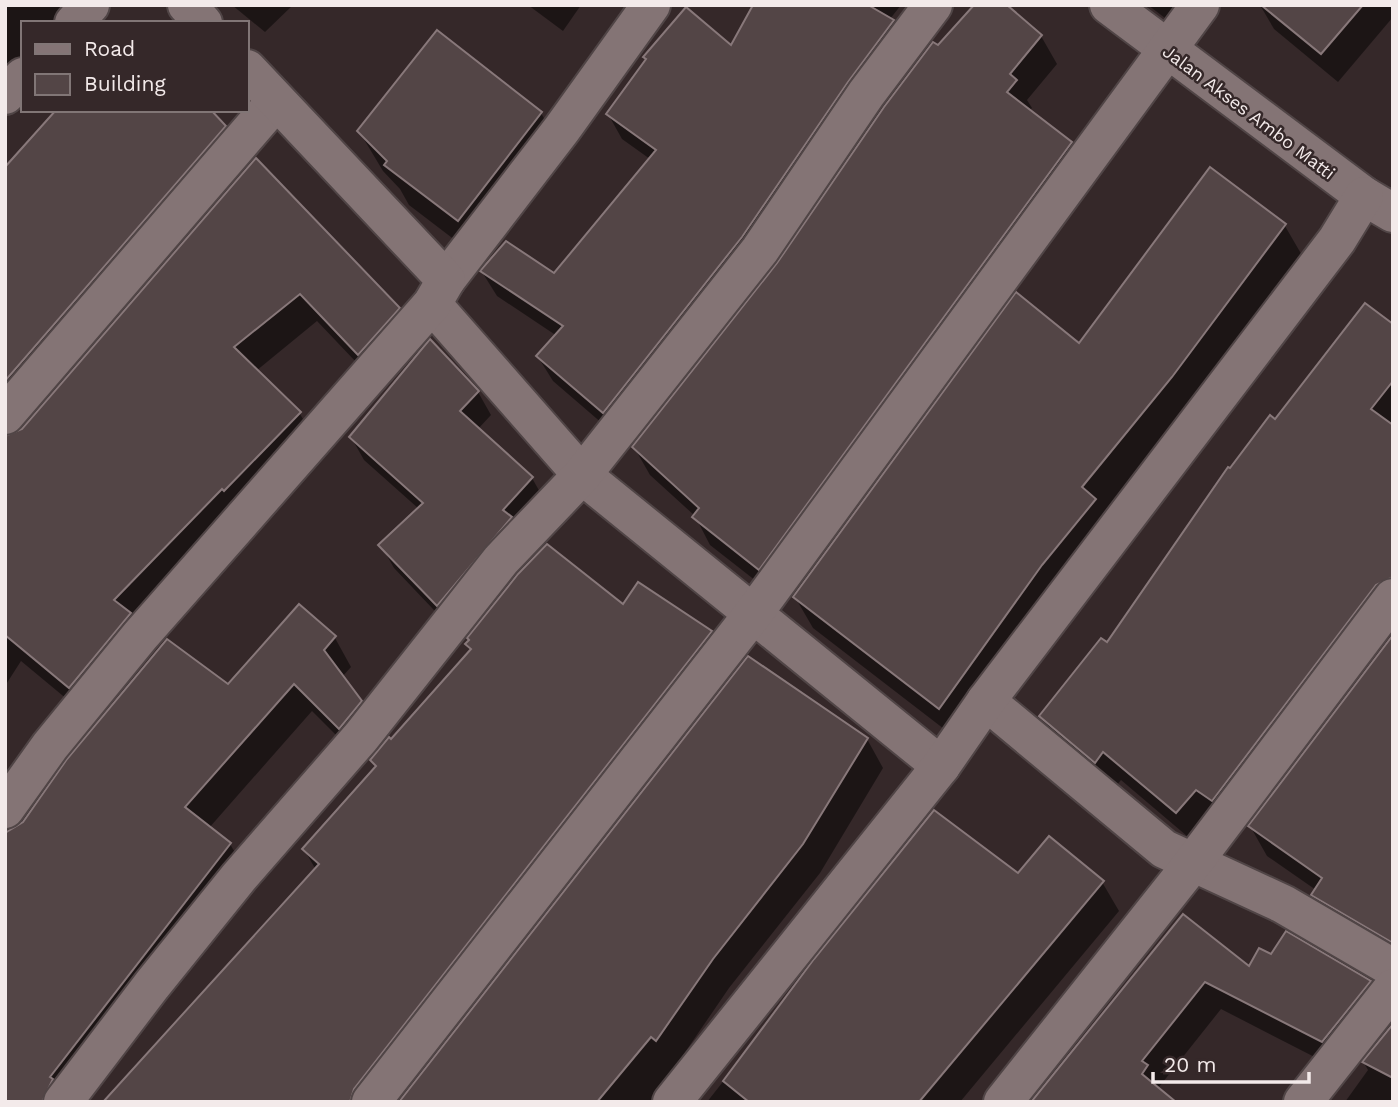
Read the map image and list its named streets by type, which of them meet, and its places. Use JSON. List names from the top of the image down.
{
  "streets": {
    "street": ["Jalan Akses Ambo Matti"]
  },
  "legend": ["Road", "Building"],
  "scale_bar": "20 m"
}
